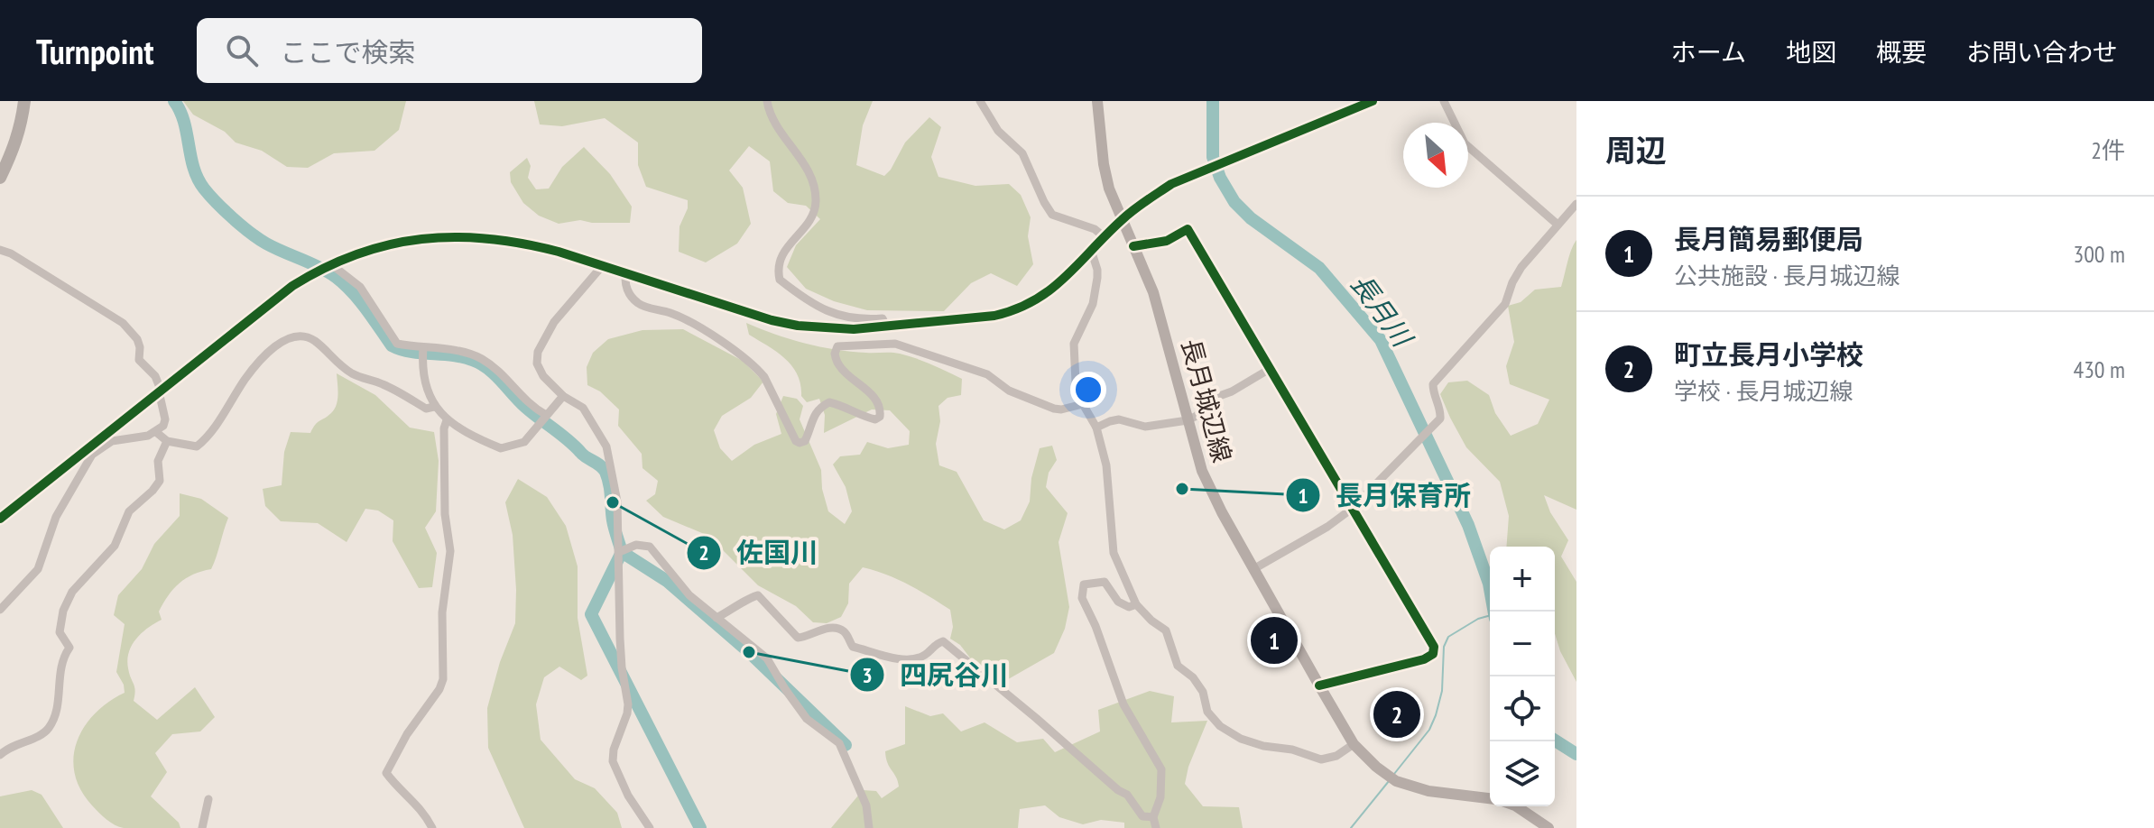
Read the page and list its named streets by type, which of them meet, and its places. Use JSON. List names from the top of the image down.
{
  "streets": {
    "main road": ["長月城辺線"]
  },
  "water": ["長月川"],
  "places": ["長月保育所", "佐国川", "四尻谷川"],
  "north": "bottom right",
  "page": {
    "header": "Turnpoint",
    "search": "ここで検索",
    "nav": [
      "ホーム",
      "地図",
      "概要",
      "お問い合わせ"
    ],
    "heading": ["周辺", "2件"],
    "list": [
      {
        "mark": "1",
        "name": "長月簡易郵便局",
        "note": "公共施設 · 長月城辺線",
        "value": "300 m"
      },
      {
        "mark": "2",
        "name": "町立長月小学校",
        "note": "学校 · 長月城辺線",
        "value": "430 m"
      }
    ],
    "map_buttons": ["+", "−"],
    "pins": ["1", "2"]
  }
}
